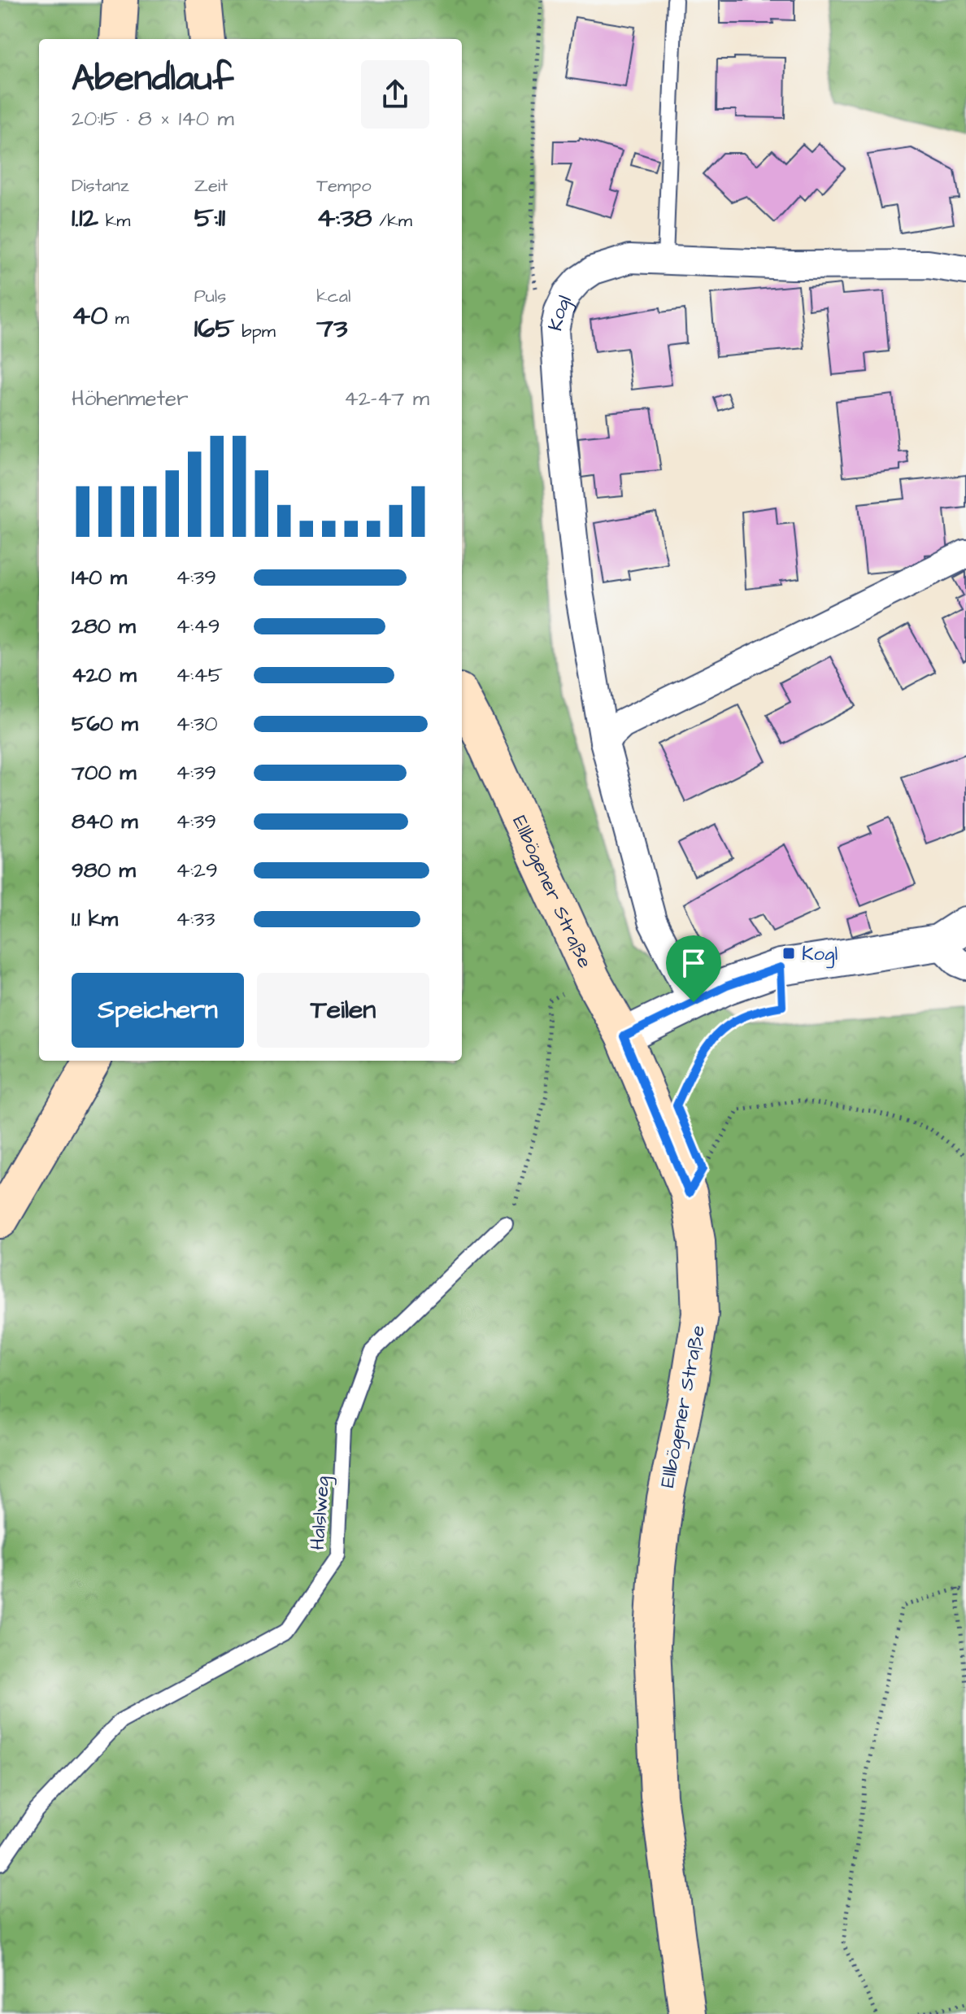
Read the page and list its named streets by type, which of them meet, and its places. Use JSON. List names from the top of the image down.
{
  "streets": {
    "main road": ["Ellbögener Straße"],
    "street": ["Kogl"],
    "lane": ["Halslweg"]
  },
  "places": {
    "transit": ["Kogl"]
  },
  "page": {
    "heading": ["Abendlauf", "20:15 · 8 × 140 m"],
    "stats": [
      ["Distanz", "1.12 km"],
      ["Zeit", "5:11"],
      ["Tempo", "4:38 /km"],
      ["40 m"],
      ["Puls", "165 bpm"],
      ["kcal", "73"]
    ],
    "chart": ["Höhenmeter", "42–47 m"],
    "list": [
      {
        "name": "140 m",
        "note": "4:39"
      },
      {
        "name": "280 m",
        "note": "4:49"
      },
      {
        "name": "420 m",
        "note": "4:45"
      },
      {
        "name": "560 m",
        "note": "4:30"
      },
      {
        "name": "700 m",
        "note": "4:39"
      },
      {
        "name": "840 m",
        "note": "4:39"
      },
      {
        "name": "980 m",
        "note": "4:29"
      },
      {
        "name": "1.1 km",
        "note": "4:33"
      }
    ],
    "buttons": ["Speichern", "Teilen"]
  }
}
